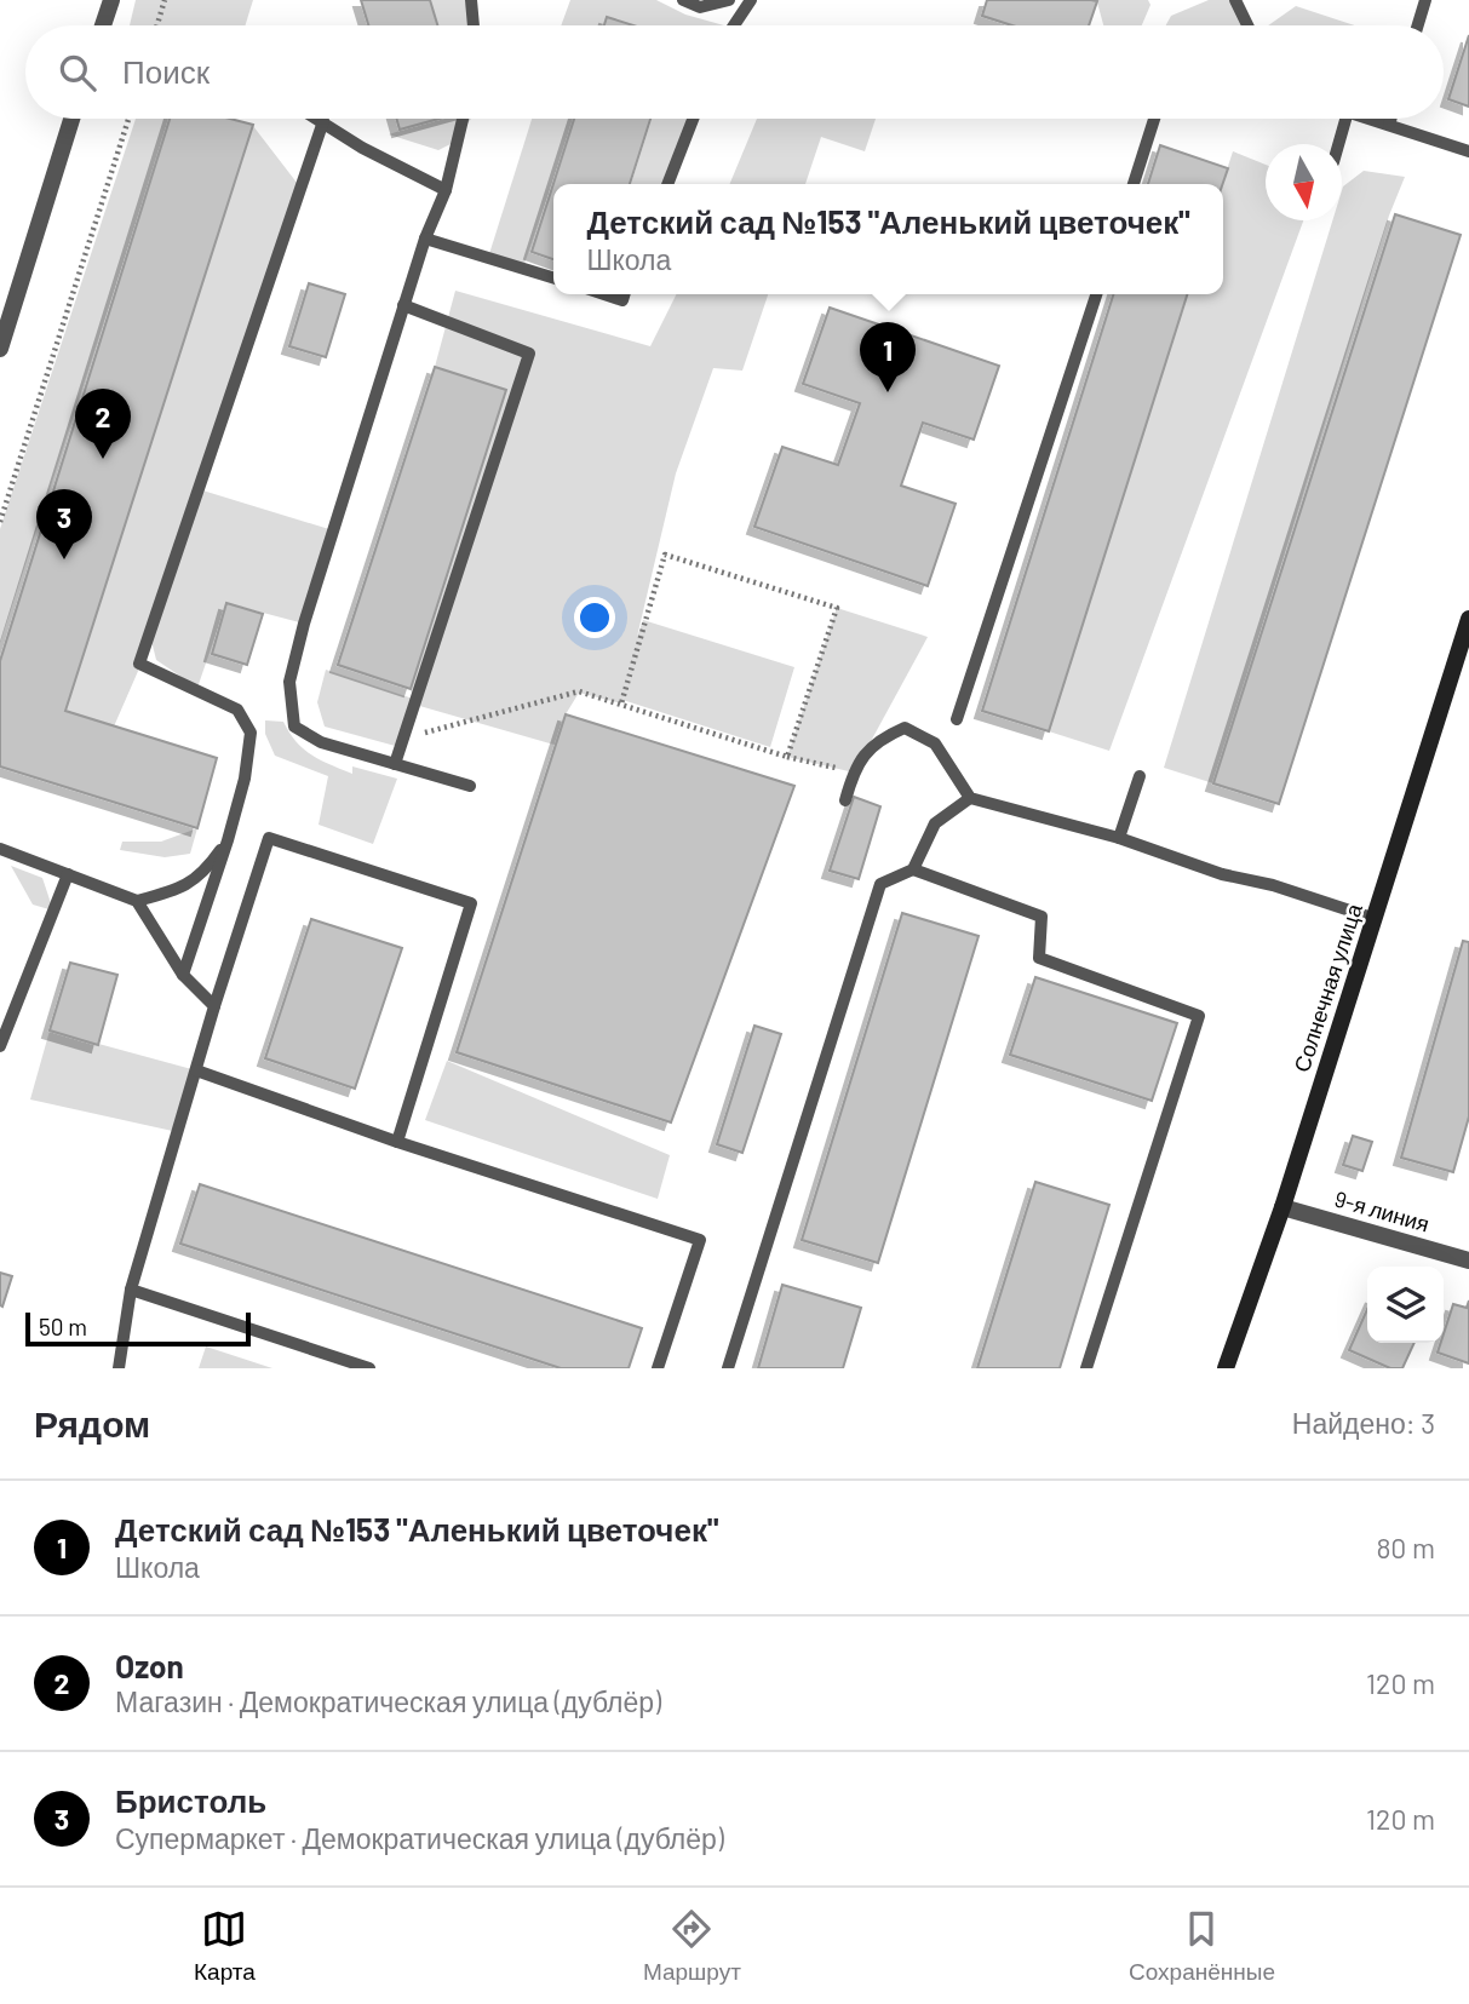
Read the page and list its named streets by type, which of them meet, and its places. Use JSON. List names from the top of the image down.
{
  "streets": {
    "main road": ["Солнечная улица"],
    "street": ["9-я линия"]
  },
  "crossings": [
    ["Солнечная улица", "9-я линия"]
  ],
  "scale_bar": "50 m",
  "north": "bottom",
  "page": {
    "search": "Поиск",
    "popup": ["Детский сад №153 \"Аленький цветочек\"", "Школа"],
    "pins": ["1", "2", "3"],
    "scale": "50 m",
    "heading": ["Рядом", "Найдено: 3"],
    "list": [
      {
        "mark": "1",
        "name": "Детский сад №153 \"Аленький цветочек\"",
        "note": "Школа",
        "value": "80 m"
      },
      {
        "mark": "2",
        "name": "Ozon",
        "note": "Магазин · Демократическая улица (дублёр)",
        "value": "120 m"
      },
      {
        "mark": "3",
        "name": "Бристоль",
        "note": "Супермаркет · Демократическая улица (дублёр)",
        "value": "120 m"
      }
    ],
    "nav": ["Карта", "Маршрут", "Сохранённые"]
  }
}
